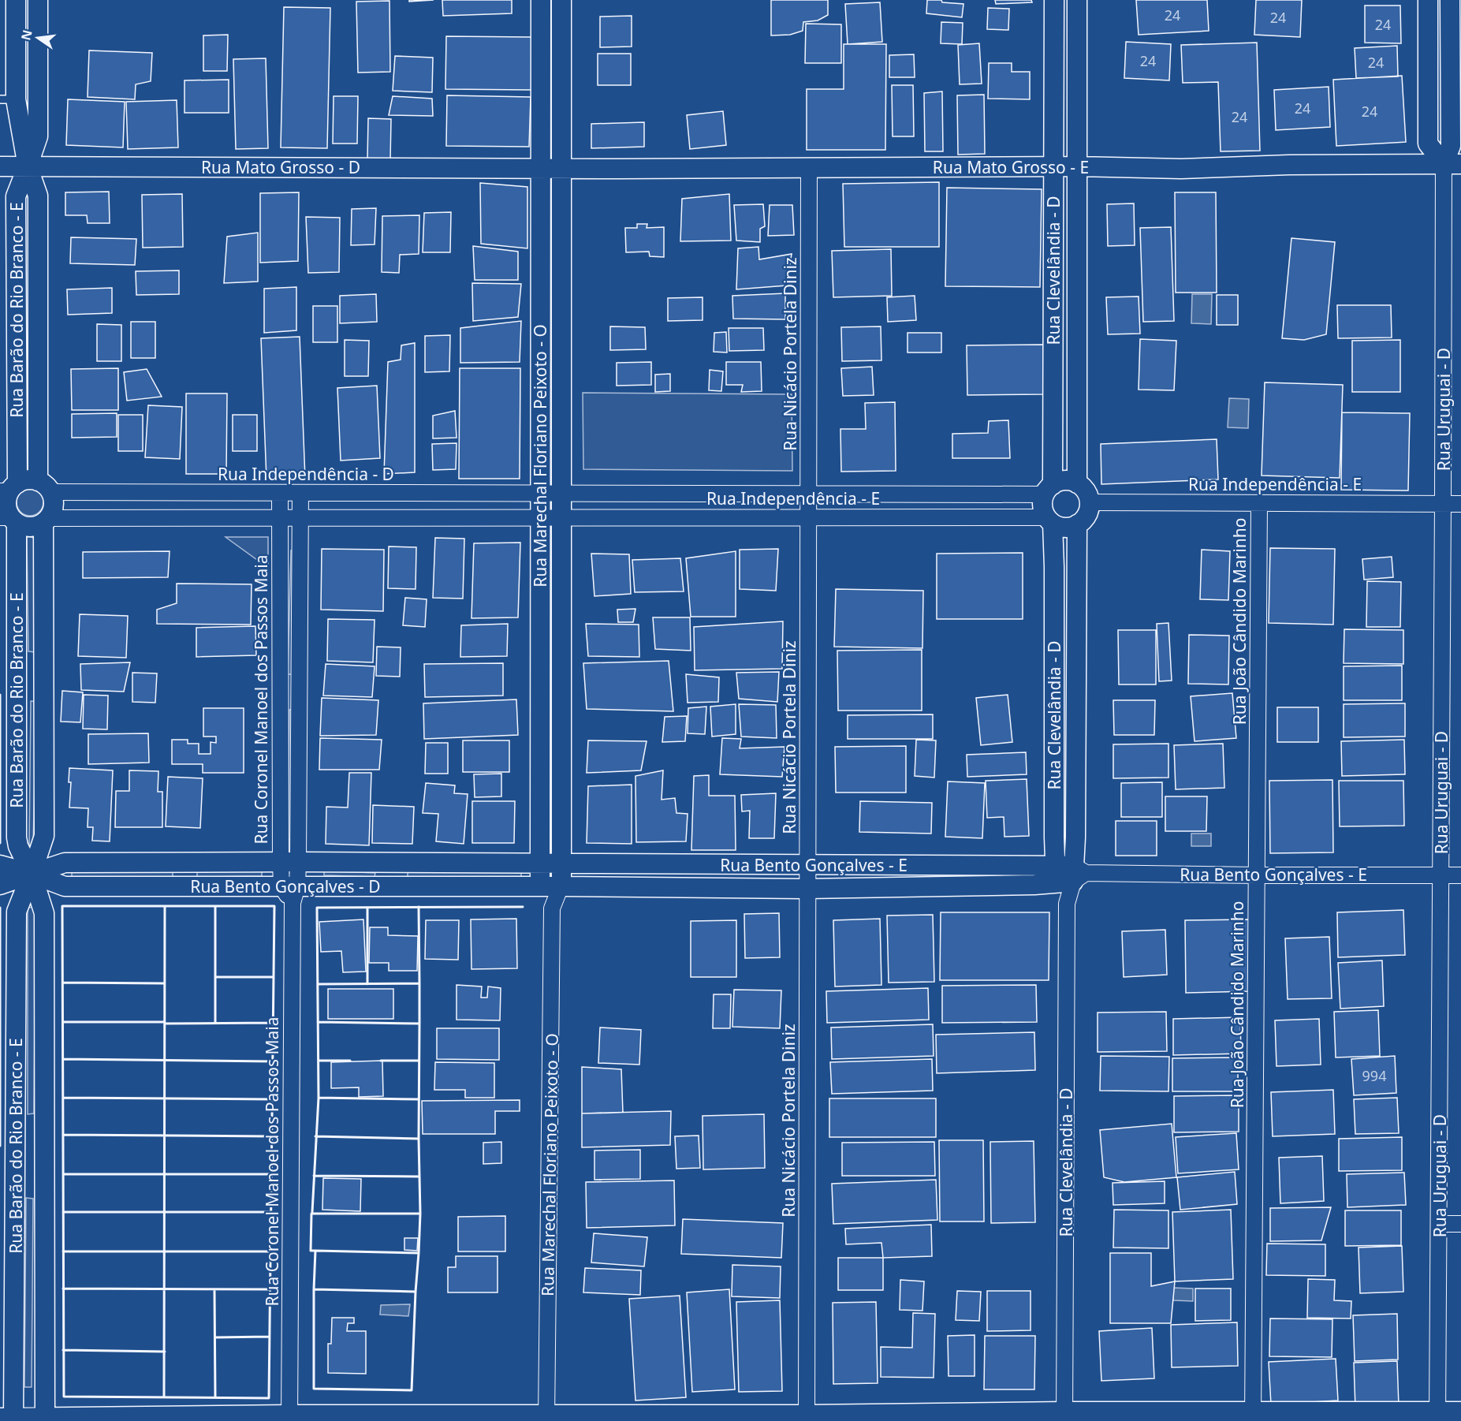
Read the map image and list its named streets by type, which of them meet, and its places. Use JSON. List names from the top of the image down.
{
  "streets": {
    "street": [
      "Rua Mato Grosso - D",
      "Rua Mato Grosso - E",
      "Rua Clevelândia - D",
      "Rua Barão do Rio Branco - E",
      "Rua Nicácio Portela Diniz",
      "Rua Uruguai - D",
      "Rua Marechal Floriano Peixoto - O",
      "Rua Independência - D",
      "Rua Independência - E",
      "Rua João Cândido Marinho",
      "Rua Coronel Manoel dos Passos Maia",
      "Rua Bento Gonçalves - E",
      "Rua Bento Gonçalves - D"
    ]
  },
  "crossings": [
    ["Rua Mato Grosso - D", "Rua Mato Grosso - E"],
    ["Rua Mato Grosso - D", "Rua Barão do Rio Branco - E"],
    ["Rua Mato Grosso - D", "Rua Marechal Floriano Peixoto - O"],
    ["Rua Mato Grosso - E", "Rua Clevelândia - D"],
    ["Rua Mato Grosso - E", "Rua Nicácio Portela Diniz"],
    ["Rua Mato Grosso - E", "Rua Uruguai - D"],
    ["Rua Mato Grosso - E", "Rua Marechal Floriano Peixoto - O"],
    ["Rua Clevelândia - D", "Rua Independência - E"],
    ["Rua Clevelândia - D", "Rua Bento Gonçalves - E"],
    ["Rua Barão do Rio Branco - E", "Rua Independência - D"],
    ["Rua Barão do Rio Branco - E", "Rua Bento Gonçalves - D"],
    ["Rua Nicácio Portela Diniz", "Rua Independência - E"],
    ["Rua Nicácio Portela Diniz", "Rua Bento Gonçalves - E"],
    ["Rua Uruguai - D", "Rua Independência - E"],
    ["Rua Uruguai - D", "Rua Bento Gonçalves - E"],
    ["Rua Marechal Floriano Peixoto - O", "Rua Independência - D"],
    ["Rua Marechal Floriano Peixoto - O", "Rua Independência - E"],
    ["Rua Marechal Floriano Peixoto - O", "Rua Bento Gonçalves - E"],
    ["Rua Marechal Floriano Peixoto - O", "Rua Bento Gonçalves - D"],
    ["Rua Independência - D", "Rua Independência - E"],
    ["Rua Independência - D", "Rua Coronel Manoel dos Passos Maia"],
    ["Rua Independência - E", "Rua João Cândido Marinho"],
    ["Rua João Cândido Marinho", "Rua Bento Gonçalves - E"],
    ["Rua Coronel Manoel dos Passos Maia", "Rua Bento Gonçalves - D"],
    ["Rua Bento Gonçalves - E", "Rua Bento Gonçalves - D"]
  ],
  "house_numbers": [
    "24",
    "24",
    "24",
    "24",
    "24",
    "24",
    "24",
    "24",
    "994"
  ],
  "north": "left"
}
